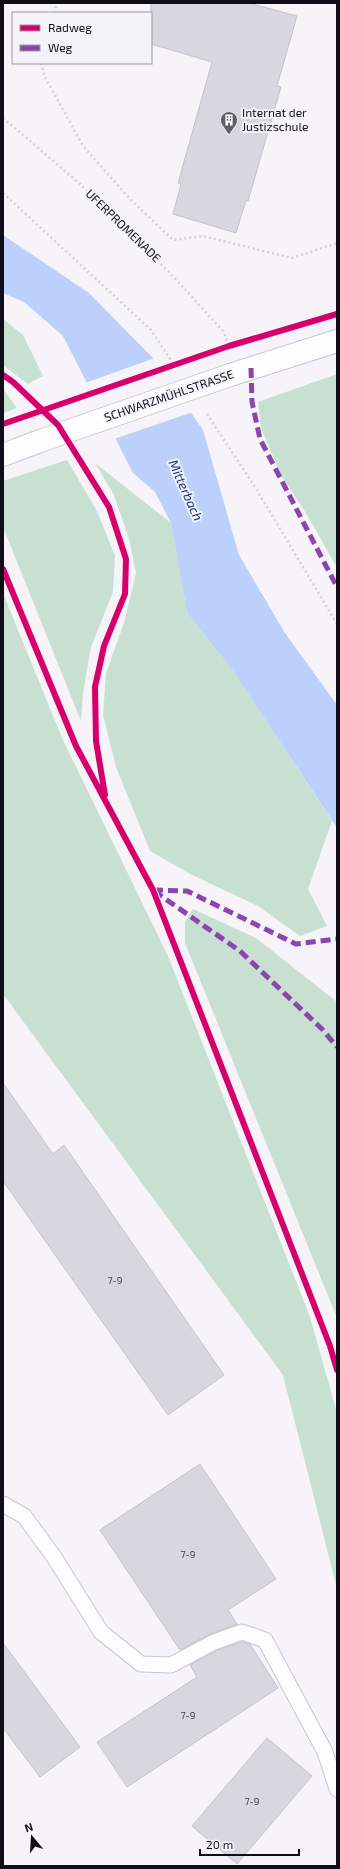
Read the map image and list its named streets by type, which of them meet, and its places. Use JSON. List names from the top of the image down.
{
  "streets": {
    "street": ["SCHWARZMÜHLSTRASSE"],
    "path": ["UFERPROMENADE"]
  },
  "water": ["Mitterbach"],
  "places": {
    "building": ["Internat der Justizschule"]
  },
  "house_numbers": [
    "7-9",
    "7-9",
    "7-9",
    "7-9"
  ],
  "legend": ["Radweg", "Weg"],
  "scale_bar": "20 m",
  "north": "top"
}
